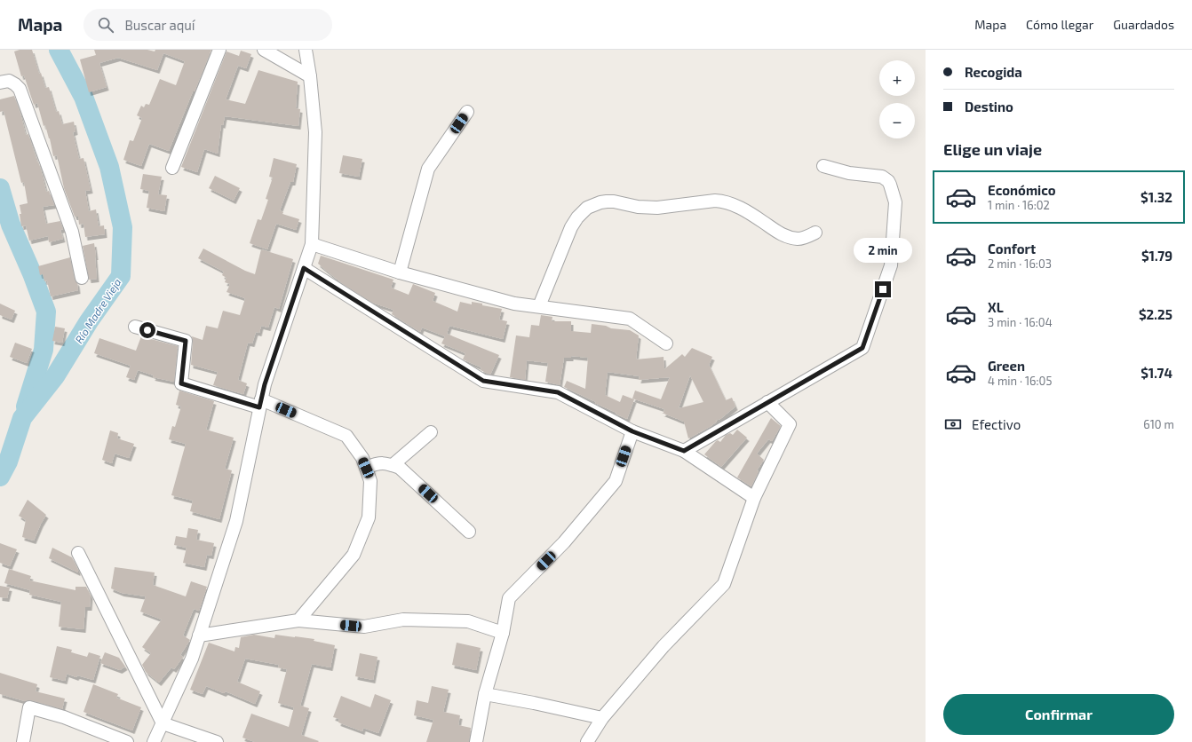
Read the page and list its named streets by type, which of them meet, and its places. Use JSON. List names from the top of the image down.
{
  "water": ["Río Madre Vieja"],
  "page": {
    "header": "Mapa",
    "search": "Buscar aquí",
    "nav": ["Mapa", "Cómo llegar", "Guardados"],
    "banner": ["Recogida", "Destino"],
    "map_buttons": ["+", "−"],
    "heading": "Elige un viaje",
    "list": [
      {
        "name": "Económico",
        "note": "1 min · 16:02",
        "value": "$1.32"
      },
      {
        "name": "Confort",
        "note": "2 min · 16:03",
        "value": "$1.79"
      },
      {
        "name": "XL",
        "note": "3 min · 16:04",
        "value": "$2.25"
      },
      {
        "name": "Green",
        "note": "4 min · 16:05",
        "value": "$1.74"
      }
    ],
    "bubble": "2 min",
    "pay": ["Efectivo", "610 m"],
    "buttons": "Confirmar"
  }
}
